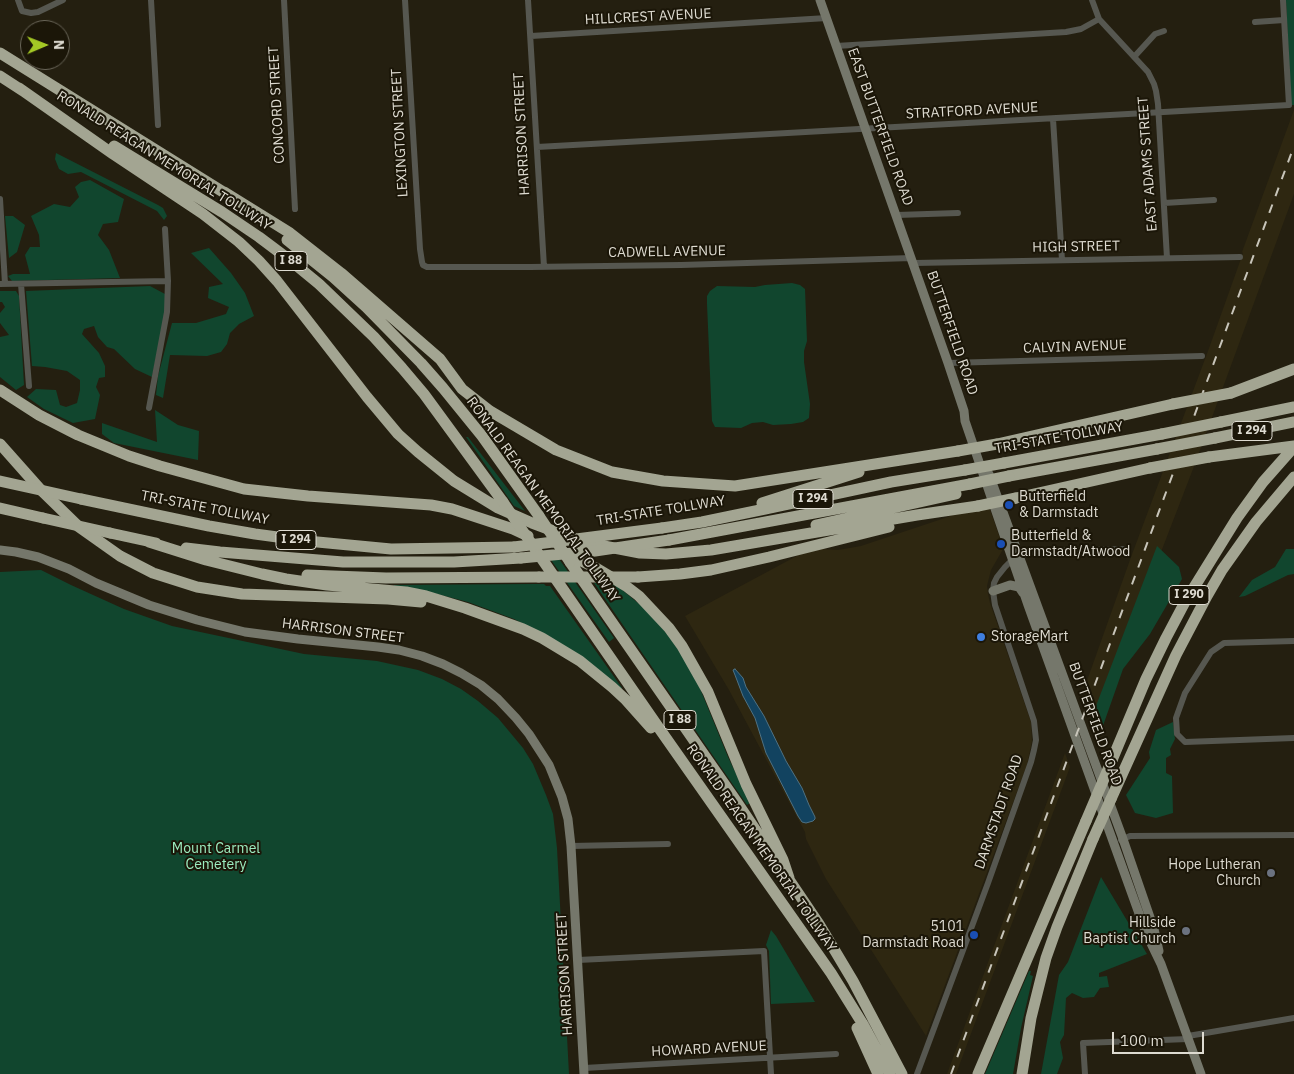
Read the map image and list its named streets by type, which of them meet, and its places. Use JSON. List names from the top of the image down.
{
  "streets": {
    "highway": [
      "RONALD REAGAN MEMORIAL TOLLWAY",
      "I 88",
      "I 294",
      "TRI-STATE TOLLWAY",
      "I 290"
    ],
    "main road": ["EAST BUTTERFIELD ROAD", "HARRISON STREET", "BUTTERFIELD ROAD"],
    "street": [
      "HILLCREST AVENUE",
      "CONCORD STREET",
      "STRATFORD AVENUE",
      "LEXINGTON STREET",
      "EAST ADAMS STREET",
      "HIGH STREET",
      "CADWELL AVENUE",
      "CALVIN AVENUE",
      "DARMSTADT ROAD",
      "HOWARD AVENUE"
    ]
  },
  "crossings": [
    ["HILLCREST AVENUE", "EAST BUTTERFIELD ROAD"],
    ["HILLCREST AVENUE", "HARRISON STREET"],
    ["STRATFORD AVENUE", "EAST BUTTERFIELD ROAD"],
    ["STRATFORD AVENUE", "HARRISON STREET"],
    ["STRATFORD AVENUE", "EAST ADAMS STREET"],
    ["EAST BUTTERFIELD ROAD", "HIGH STREET"],
    ["EAST BUTTERFIELD ROAD", "CADWELL AVENUE"],
    ["EAST BUTTERFIELD ROAD", "BUTTERFIELD ROAD"],
    ["LEXINGTON STREET", "CADWELL AVENUE"],
    ["HARRISON STREET", "CADWELL AVENUE"],
    ["HARRISON STREET", "HOWARD AVENUE"],
    ["EAST ADAMS STREET", "HIGH STREET"],
    ["HIGH STREET", "CADWELL AVENUE"],
    ["HIGH STREET", "BUTTERFIELD ROAD"],
    ["CADWELL AVENUE", "BUTTERFIELD ROAD"],
    ["BUTTERFIELD ROAD", "CALVIN AVENUE"]
  ],
  "parks": ["Mount Carmel Cemetery"],
  "places": [
    "Butterfield & Darmstadt",
    "Butterfield & Darmstadt/Atwood",
    "StorageMart",
    "Hope Lutheran Church",
    "Hillside Baptist Church",
    "5101 Darmstadt Road"
  ],
  "scale_bar": "100 m",
  "north": "right"
}
